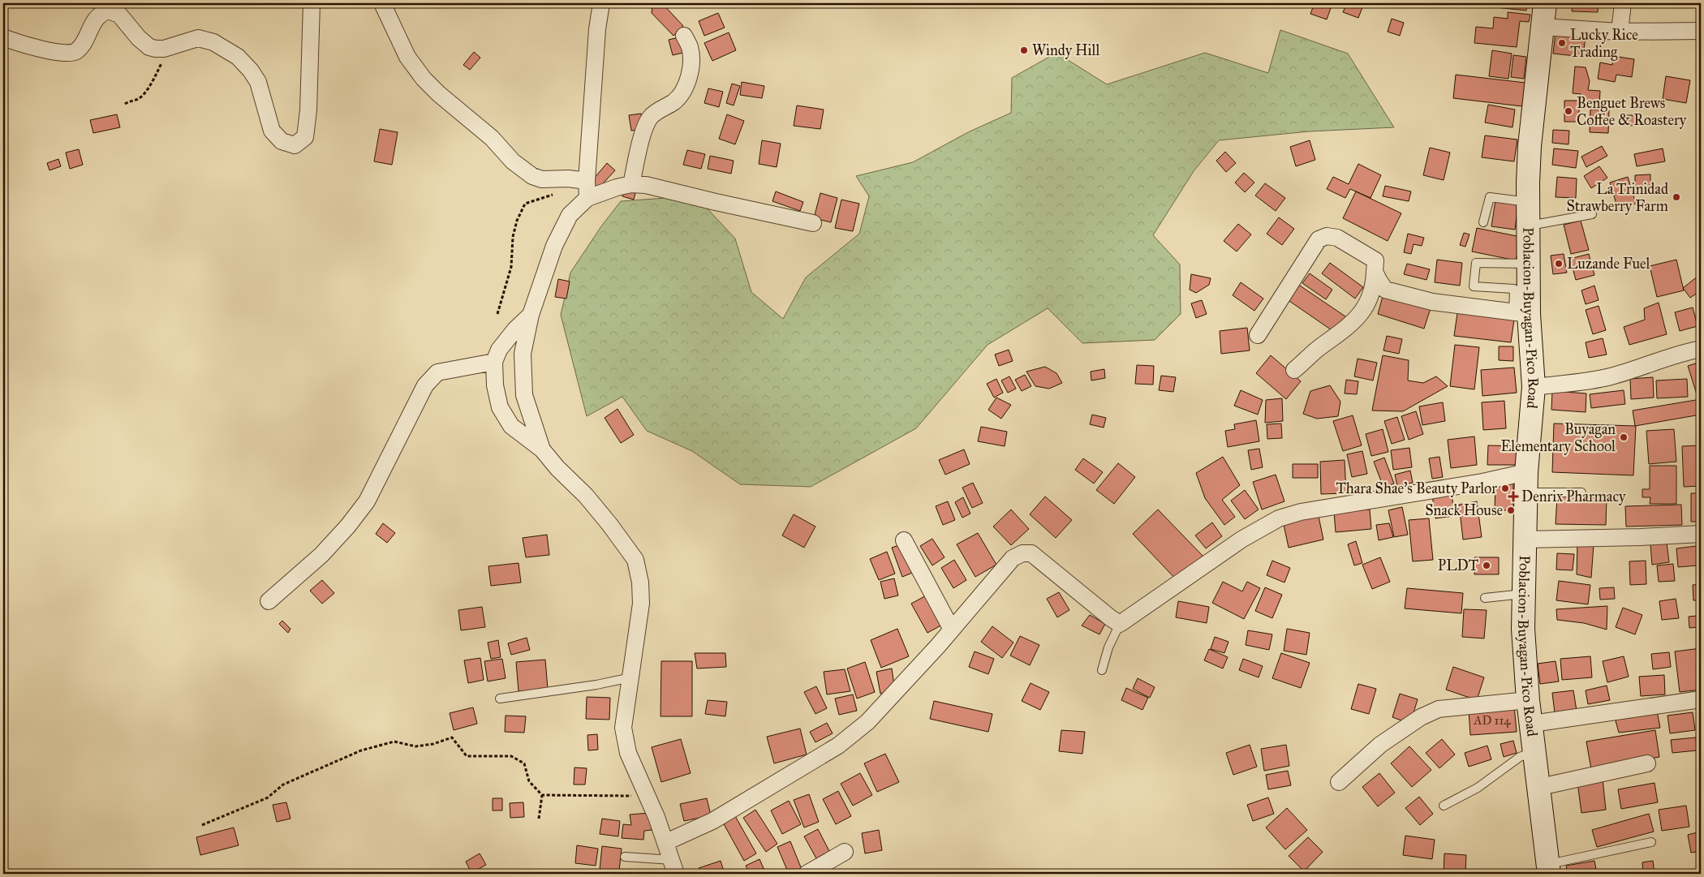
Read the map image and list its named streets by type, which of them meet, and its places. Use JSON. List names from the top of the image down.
{
  "streets": {
    "main road": ["Poblacion-Buyagan-Pico Road"]
  },
  "places": {
    "other": [
      "Lucky Rice Trading",
      "Windy Hill",
      "Benguet Brews Coffee & Roastery",
      "La Trinidad Strawberry Farm",
      "Luzande Fuel",
      "Buyagan Elementary School",
      "Thara Shae's Beauty Parlor",
      "Snack House",
      "PLDT"
    ],
    "health": ["Denrix Pharmacy"]
  },
  "house_numbers": ["AD 114"]
}
